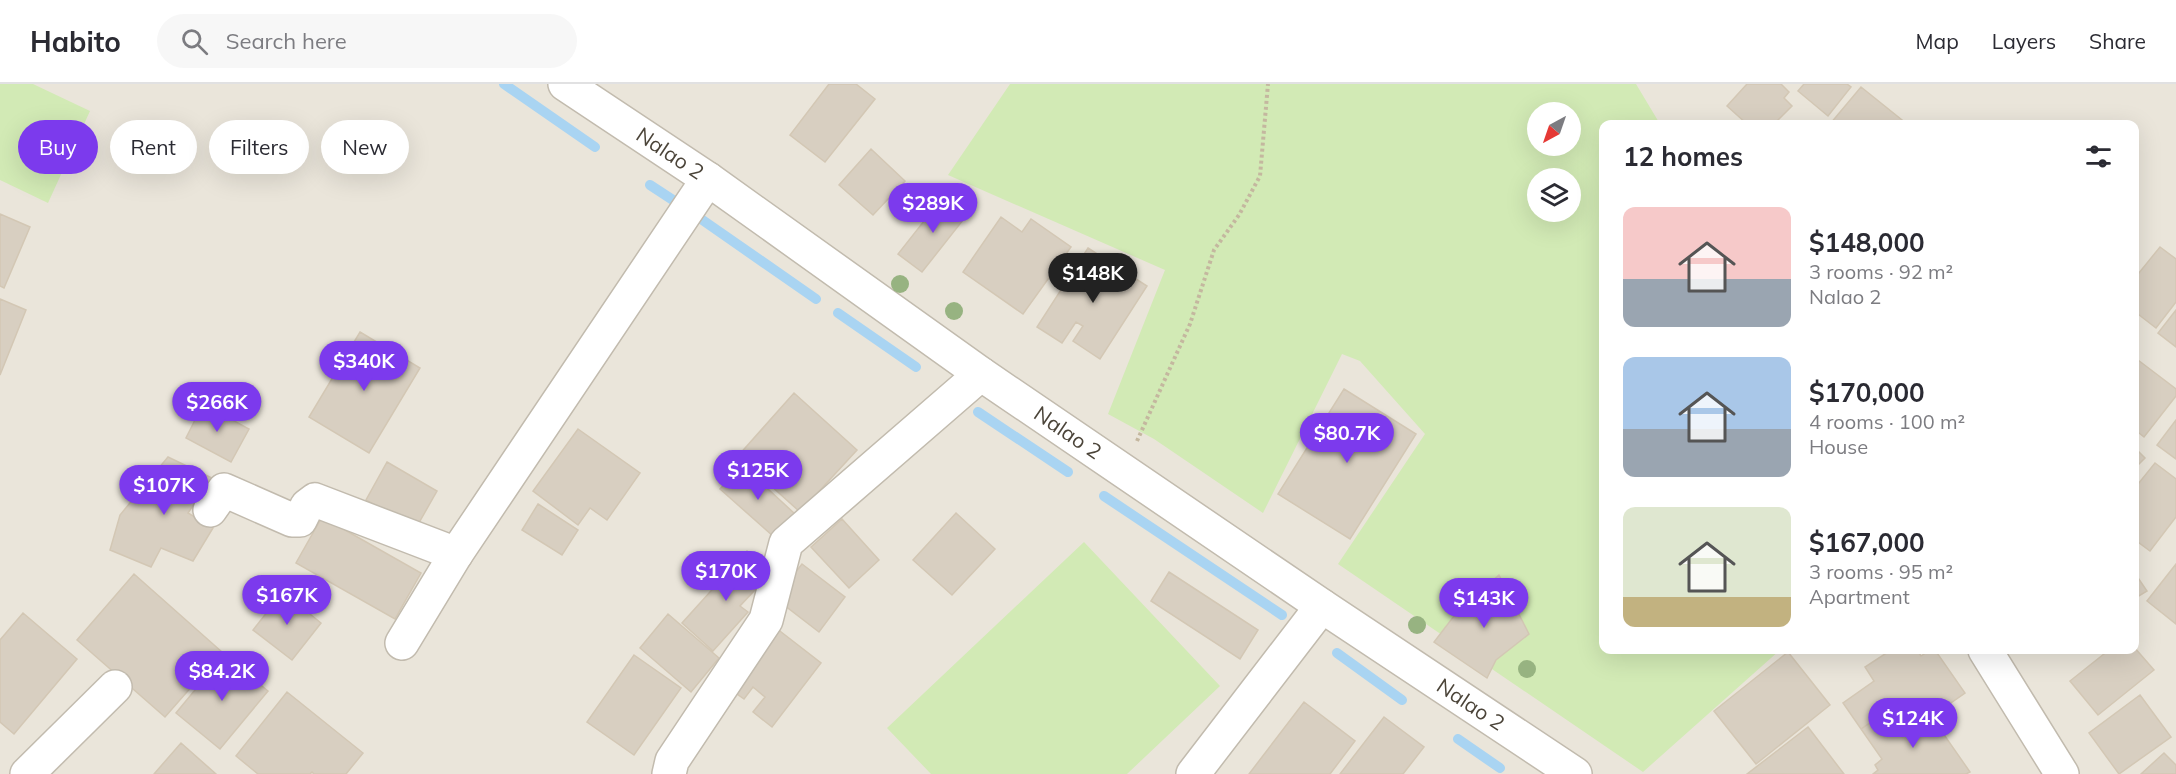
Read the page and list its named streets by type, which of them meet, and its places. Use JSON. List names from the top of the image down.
{
  "streets": {
    "street": ["Nalao 2"]
  },
  "north": "bottom left",
  "page": {
    "header": "Habito",
    "search": "Search here",
    "nav": ["Map", "Layers", "Share"],
    "chip": [
      "Buy",
      "Rent",
      "Filters",
      "New"
    ],
    "heading": "12 homes",
    "price": [
      "$289K",
      "$148K",
      "$340K",
      "$266K",
      "$80.7K",
      "$125K",
      "$107K",
      "$170K",
      "$167K",
      "$143K",
      "$84.2K",
      "$124K"
    ],
    "list": [
      {
        "name": "$148,000",
        "note": "3 rooms · 92 m² · Nalao 2"
      },
      {
        "name": "$170,000",
        "note": "4 rooms · 100 m² · House"
      },
      {
        "name": "$167,000",
        "note": "3 rooms · 95 m² · Apartment"
      }
    ]
  }
}
